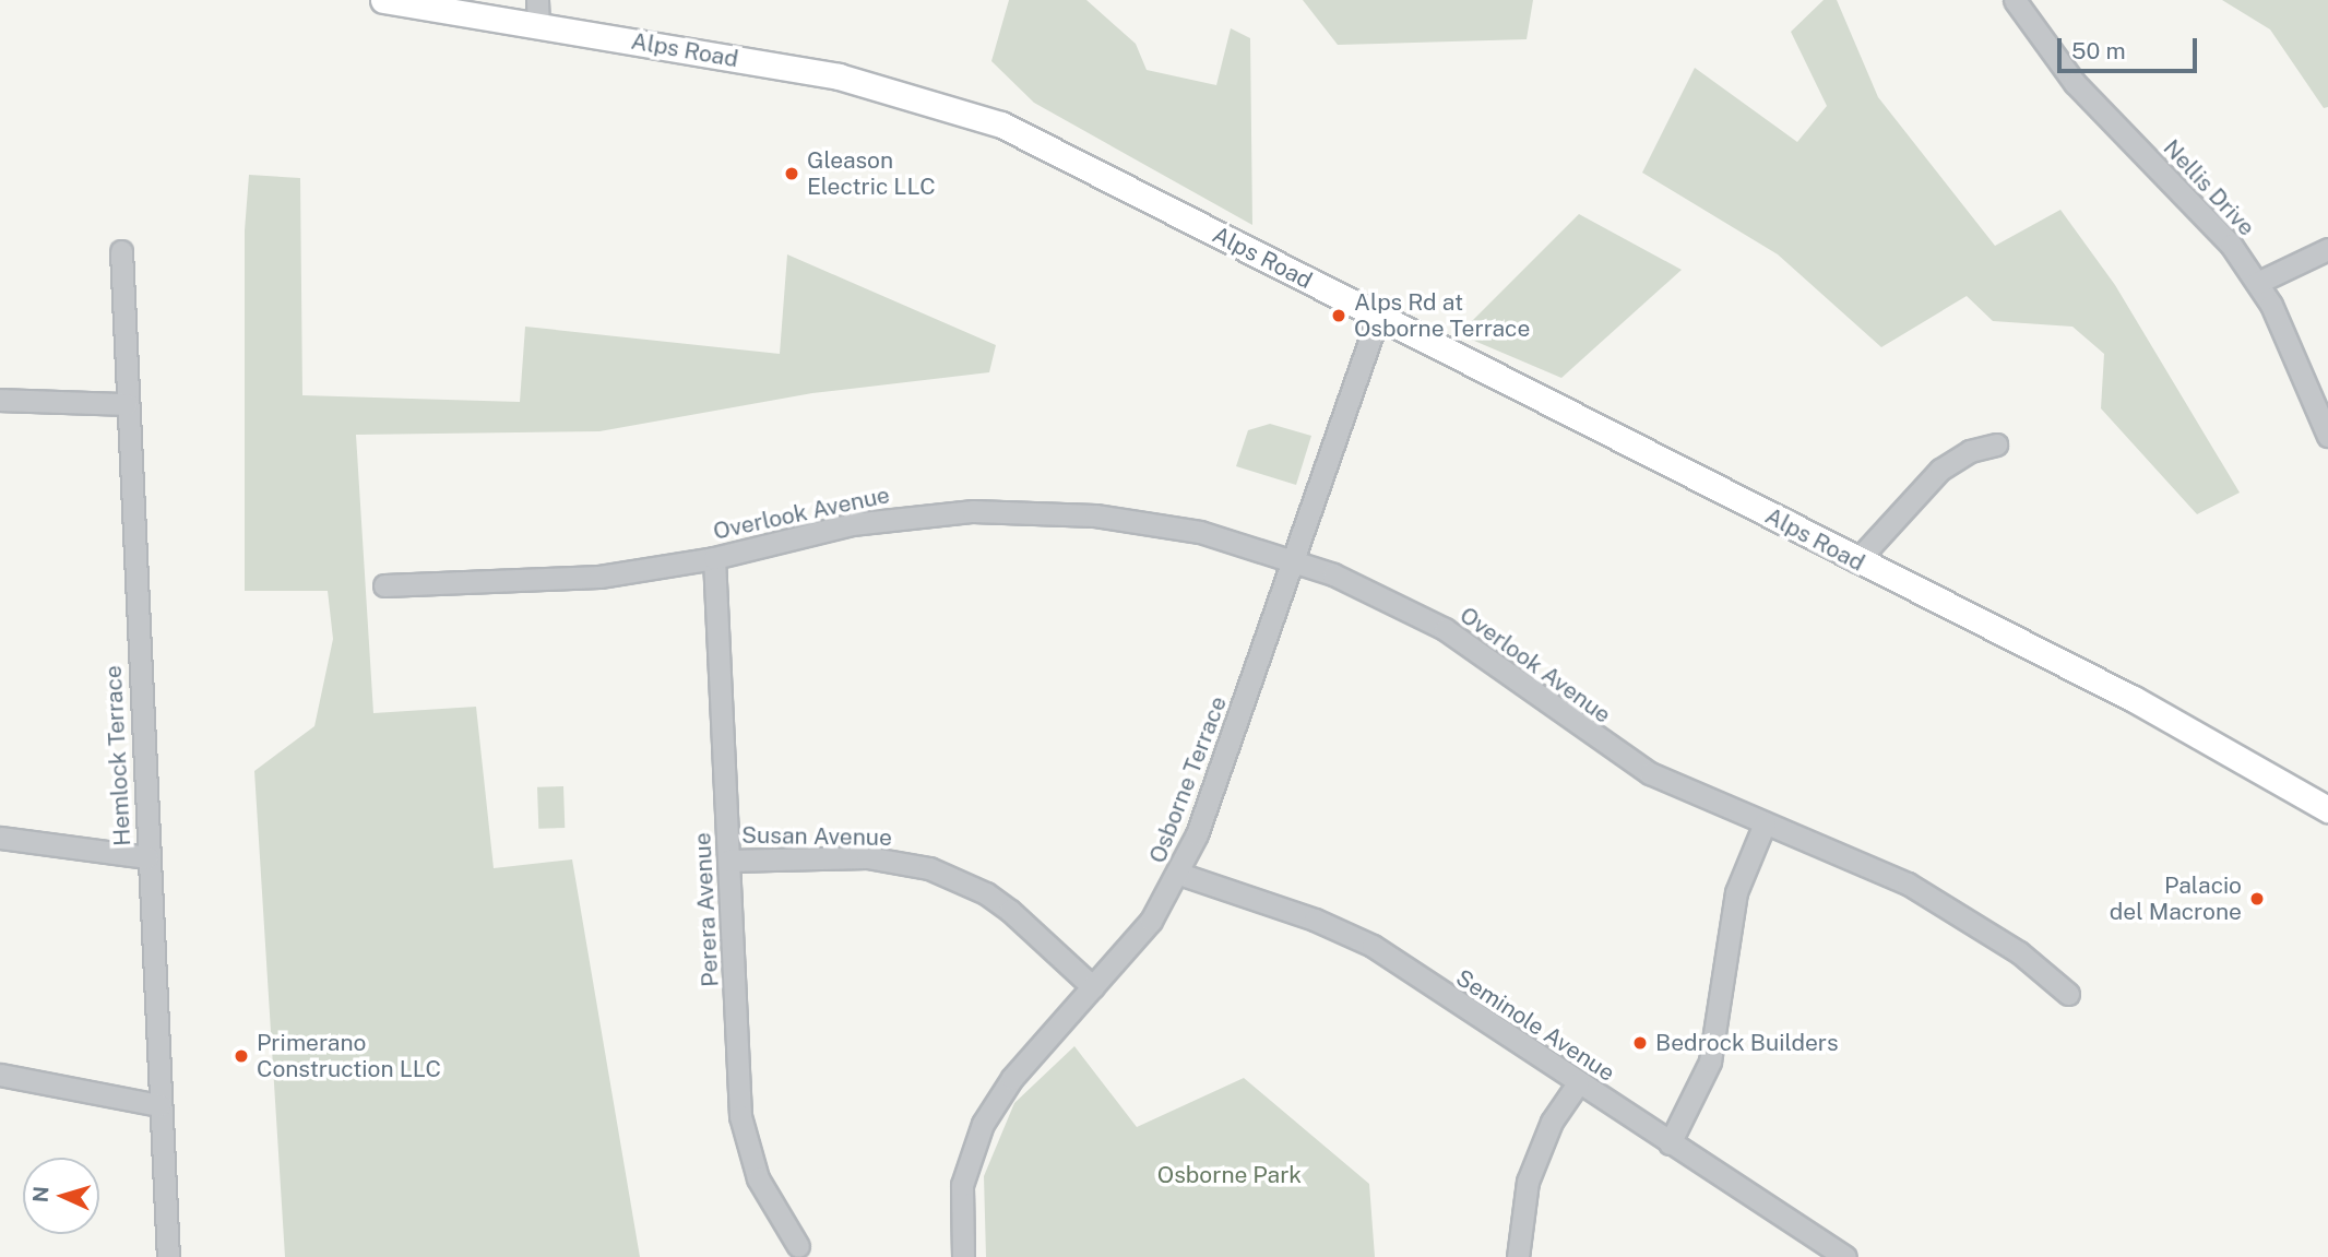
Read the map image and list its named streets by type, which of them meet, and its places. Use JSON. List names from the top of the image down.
{
  "streets": {
    "main road": ["Alps Road"],
    "street": [
      "Nellis Drive",
      "Overlook Avenue",
      "Hemlock Terrace",
      "Osborne Terrace",
      "Susan Avenue",
      "Perera Avenue",
      "Seminole Avenue"
    ]
  },
  "crossings": [
    ["Alps Road", "Osborne Terrace"],
    ["Overlook Avenue", "Osborne Terrace"],
    ["Overlook Avenue", "Perera Avenue"],
    ["Osborne Terrace", "Susan Avenue"],
    ["Osborne Terrace", "Seminole Avenue"],
    ["Susan Avenue", "Perera Avenue"]
  ],
  "parks": ["Osborne Park"],
  "places": [
    "Gleason Electric LLC",
    "Alps Rd at Osborne Terrace",
    "Palacio del Macrone",
    "Bedrock Builders",
    "Primerano Construction LLC"
  ],
  "scale_bar": "50 m",
  "north": "left"
}
